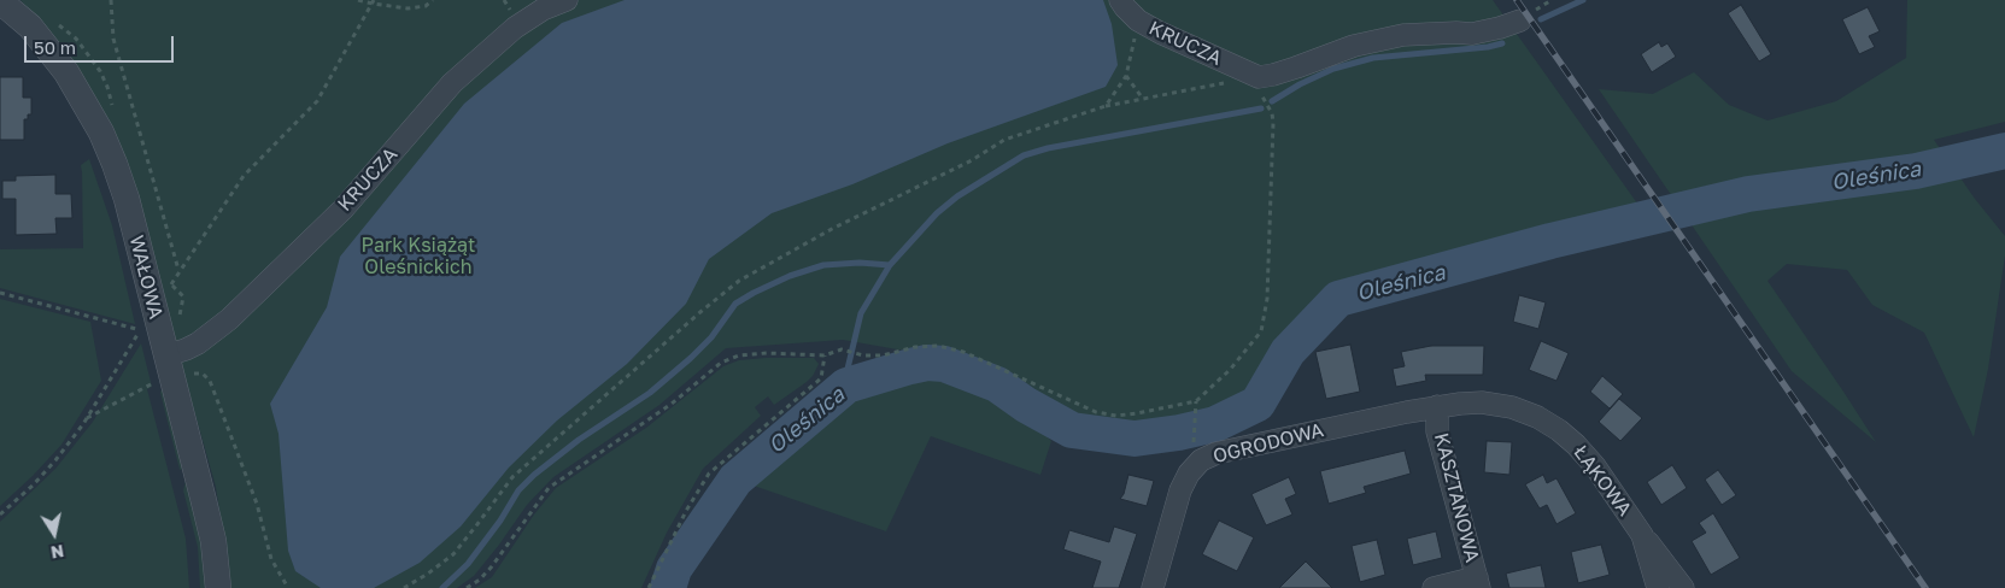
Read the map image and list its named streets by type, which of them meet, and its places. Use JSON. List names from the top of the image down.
{
  "streets": {
    "street": [
      "KRUCZA",
      "WAŁOWA",
      "OGRODOWA",
      "ŁĄKOWA",
      "KASZTANOWA"
    ]
  },
  "crossings": [
    ["KRUCZA", "WAŁOWA"],
    ["OGRODOWA", "ŁĄKOWA"],
    ["OGRODOWA", "KASZTANOWA"],
    ["ŁĄKOWA", "KASZTANOWA"]
  ],
  "water": ["Oleśnica"],
  "parks": ["Park Książąt Oleśnickich"],
  "scale_bar": "50 m",
  "north": "bottom"
}
